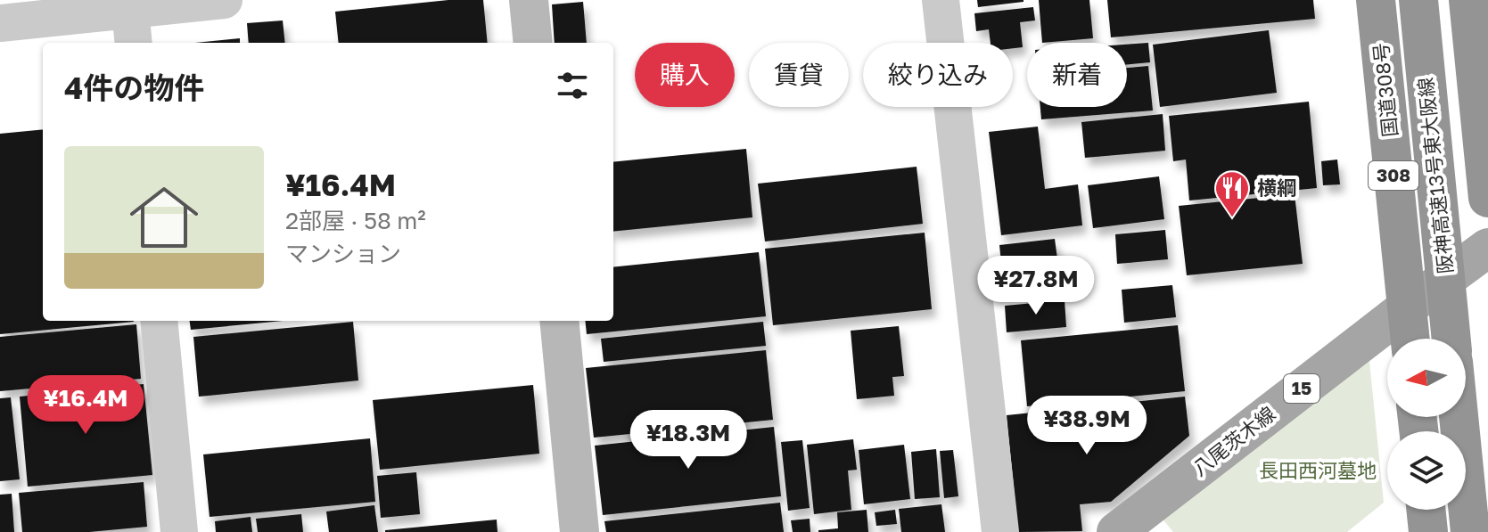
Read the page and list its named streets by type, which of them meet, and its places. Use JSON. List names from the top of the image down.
{
  "streets": {
    "highway": ["国道308号", "308", "阪神高速13号東大阪線"],
    "main road": ["15", "八尾茨木線"]
  },
  "crossings": [
    ["国道308号", "八尾茨木線"]
  ],
  "parks": ["長田西河墓地"],
  "places": {
    "restaurant": ["横綱"]
  },
  "north": "left",
  "page": {
    "chip": [
      "購入",
      "賃貸",
      "絞り込み",
      "新着"
    ],
    "heading": "4件の物件",
    "list": [
      {
        "name": "¥16.4M",
        "note": "2部屋 · 58 m² · マンション"
      }
    ],
    "price": [
      "¥27.8M",
      "¥16.4M",
      "¥38.9M",
      "¥18.3M"
    ]
  }
}
